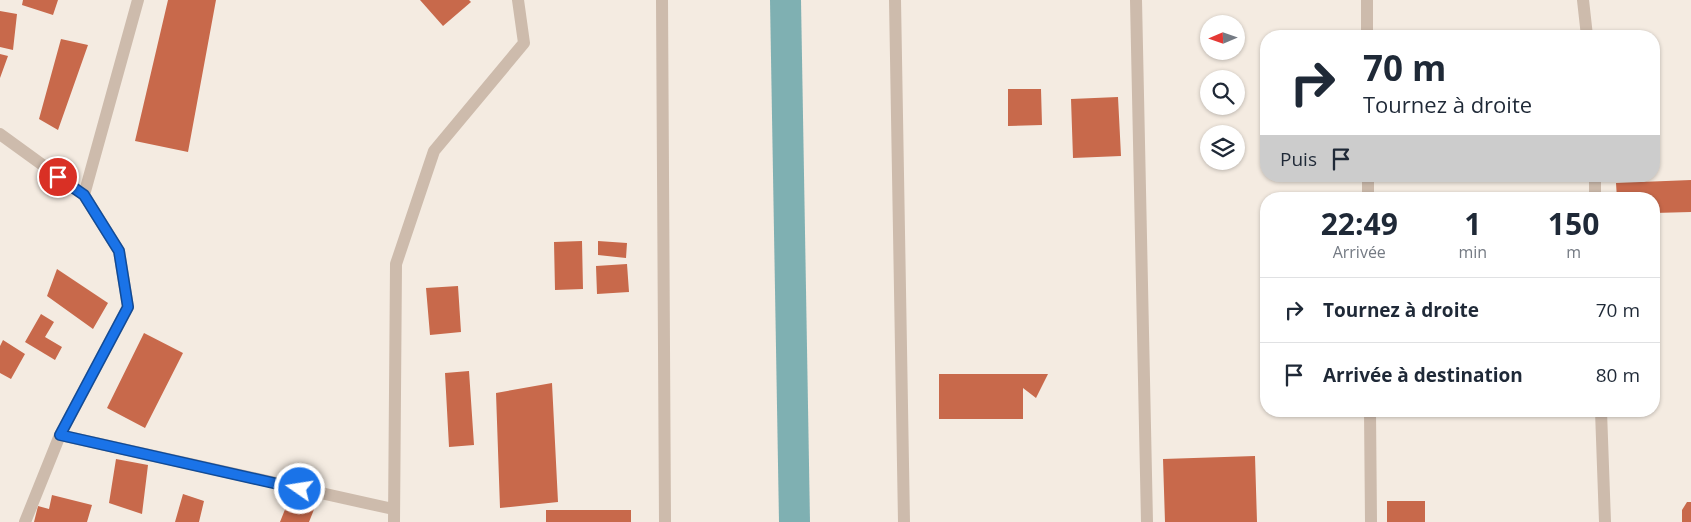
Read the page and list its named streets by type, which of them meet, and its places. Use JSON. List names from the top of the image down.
{
  "north": "left",
  "page": {
    "turn": ["70 m", "Tournez à droite"],
    "then": "Puis",
    "eta": [
      "22:49",
      "Arrivée",
      "1",
      "min",
      "150",
      "m"
    ],
    "list": [
      {
        "name": "Tournez à droite",
        "value": "70 m"
      },
      {
        "name": "Arrivée à destination",
        "value": "80 m"
      }
    ]
  }
}
